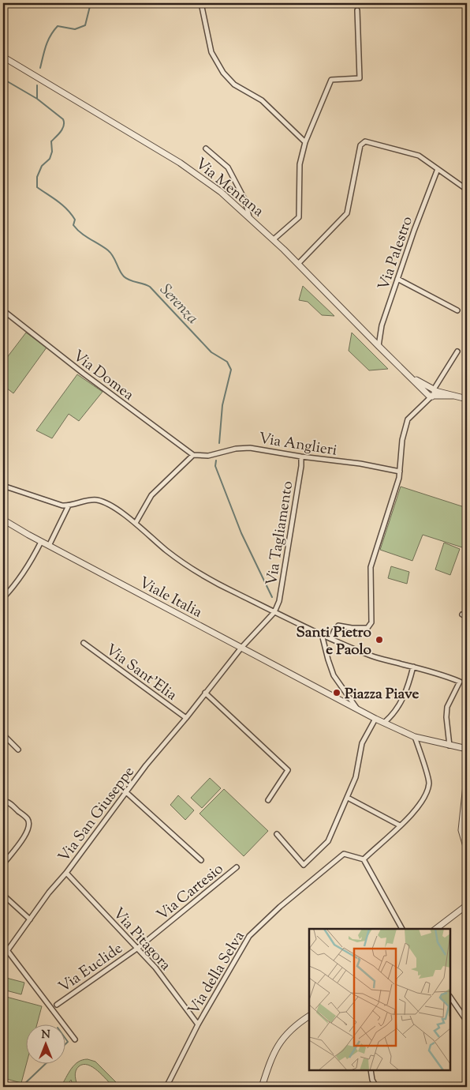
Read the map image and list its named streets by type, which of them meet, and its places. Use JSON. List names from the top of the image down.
{
  "streets": {
    "street": [
      "Via Mentana",
      "Via Palestro",
      "Via Domea",
      "Via Anglieri",
      "Via Tagliamento",
      "Viale Italia",
      "Via Sant'Elia",
      "Via San Giuseppe",
      "Via Cartesio",
      "Via Pitagora",
      "Via Euclide",
      "Via della Selva"
    ]
  },
  "crossings": [
    ["Via Mentana", "Via Palestro"],
    ["Via Domea", "Via Anglieri"],
    ["Via Anglieri", "Via Tagliamento"],
    ["Via Tagliamento", "Via San Giuseppe"],
    ["Viale Italia", "Via San Giuseppe"],
    ["Via Sant'Elia", "Via San Giuseppe"],
    ["Via San Giuseppe", "Via Pitagora"],
    ["Via Cartesio", "Via Pitagora"],
    ["Via Cartesio", "Via Euclide"],
    ["Via Pitagora", "Via Euclide"],
    ["Via Pitagora", "Via della Selva"]
  ],
  "water": ["Serenza"],
  "places": ["Santi Pietro e Paolo", "Piazza Piave"],
  "north": "top"
}
